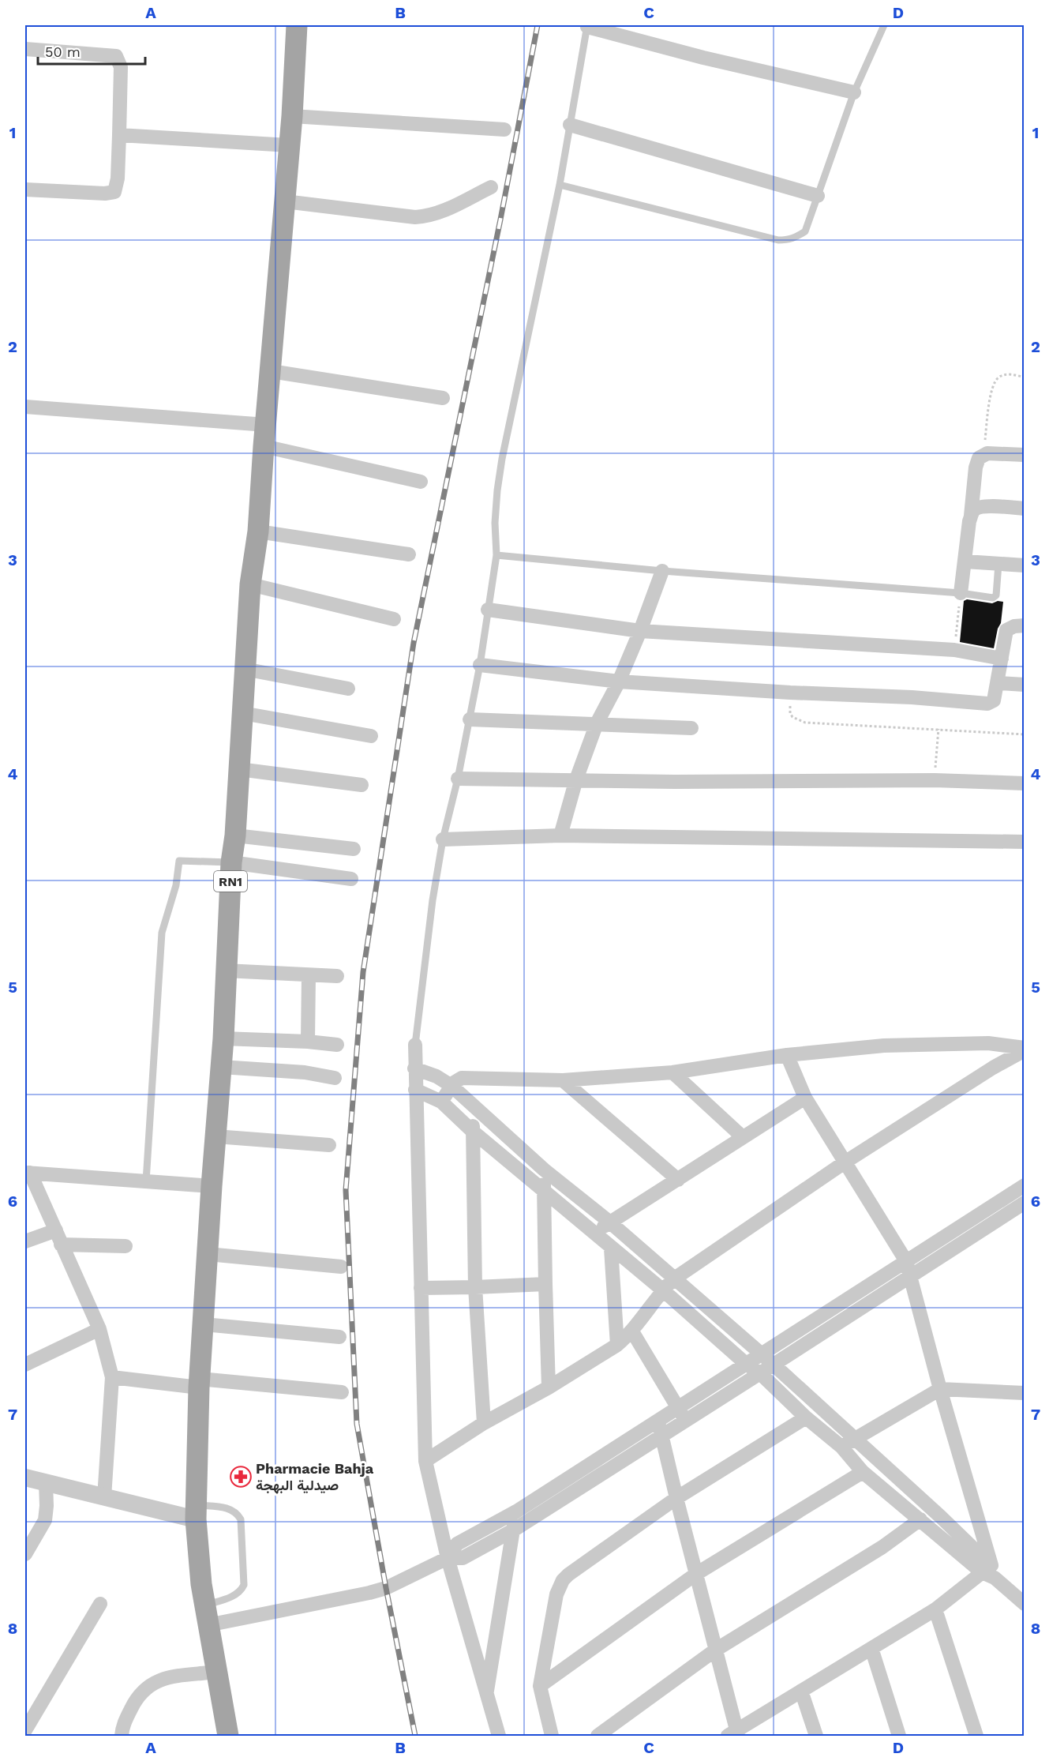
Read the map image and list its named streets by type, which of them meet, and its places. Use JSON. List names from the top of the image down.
{
  "streets": {
    "main road": ["RN1"]
  },
  "places": {
    "pharmacy": ["Pharmacie Bahja صيدلية البهجة"]
  },
  "scale_bar": "50 m",
  "grid": {
    "columns": [
      "A",
      "B",
      "C",
      "D"
    ],
    "rows": [
      "1",
      "2",
      "3",
      "4",
      "5",
      "6",
      "7",
      "8"
    ]
  }
}
